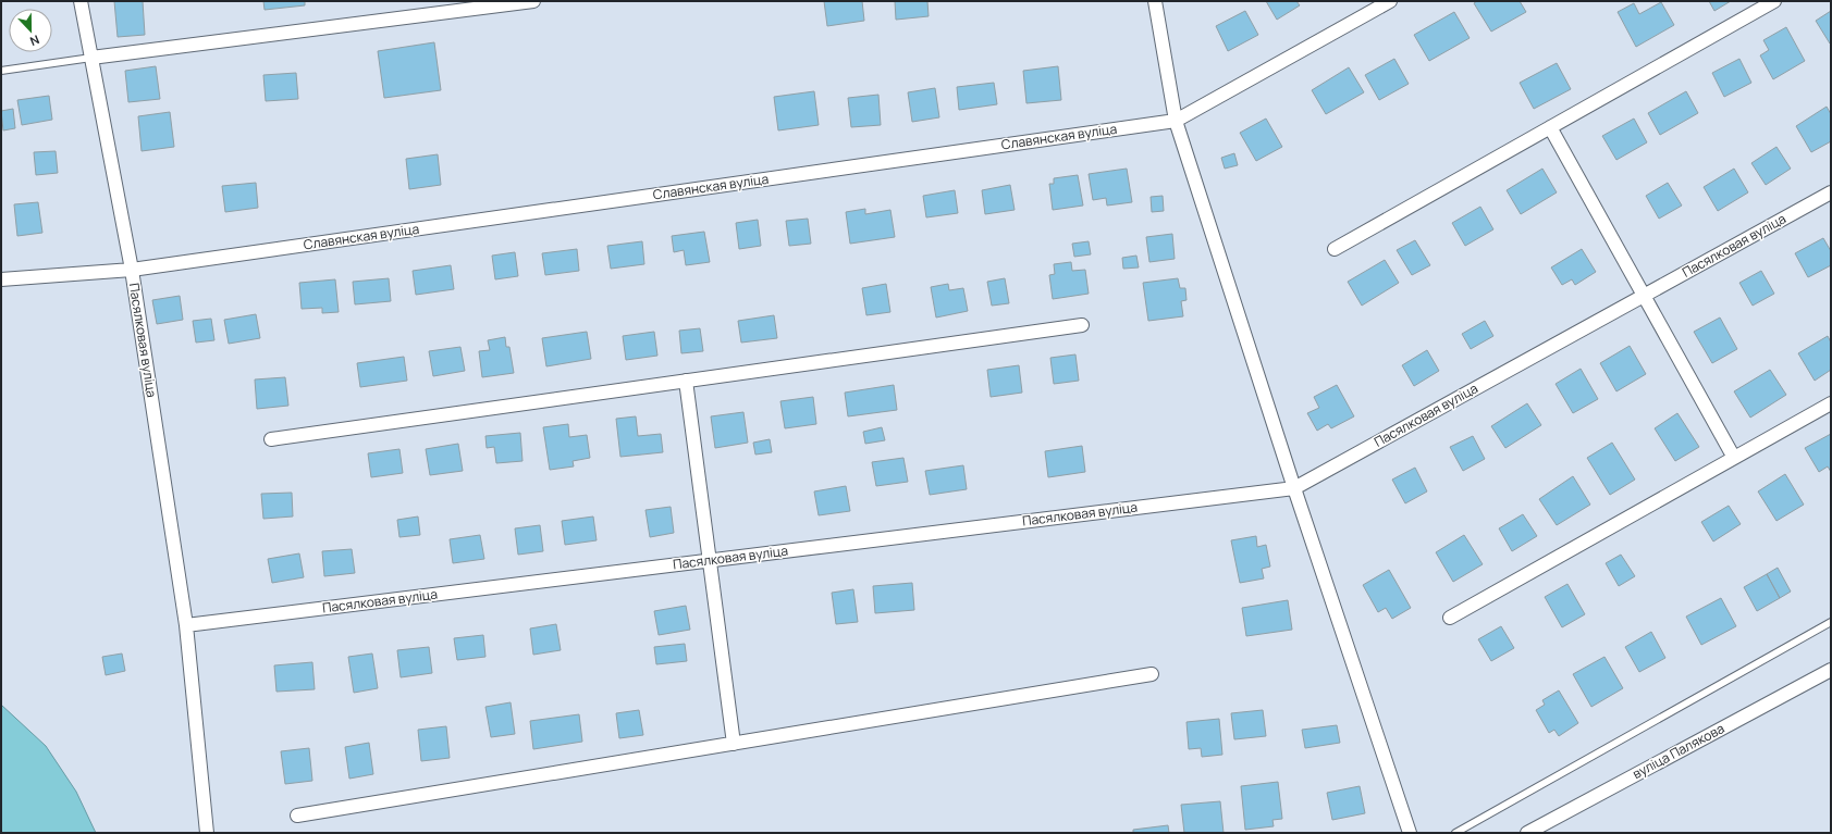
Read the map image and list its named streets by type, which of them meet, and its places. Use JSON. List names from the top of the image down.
{
  "streets": {
    "street": ["Славянская вуліца", "Пасялковая вуліца", "вуліца Палякова"]
  },
  "crossings": [
    ["Славянская вуліца", "Пасялковая вуліца"]
  ],
  "north": "bottom"
}
